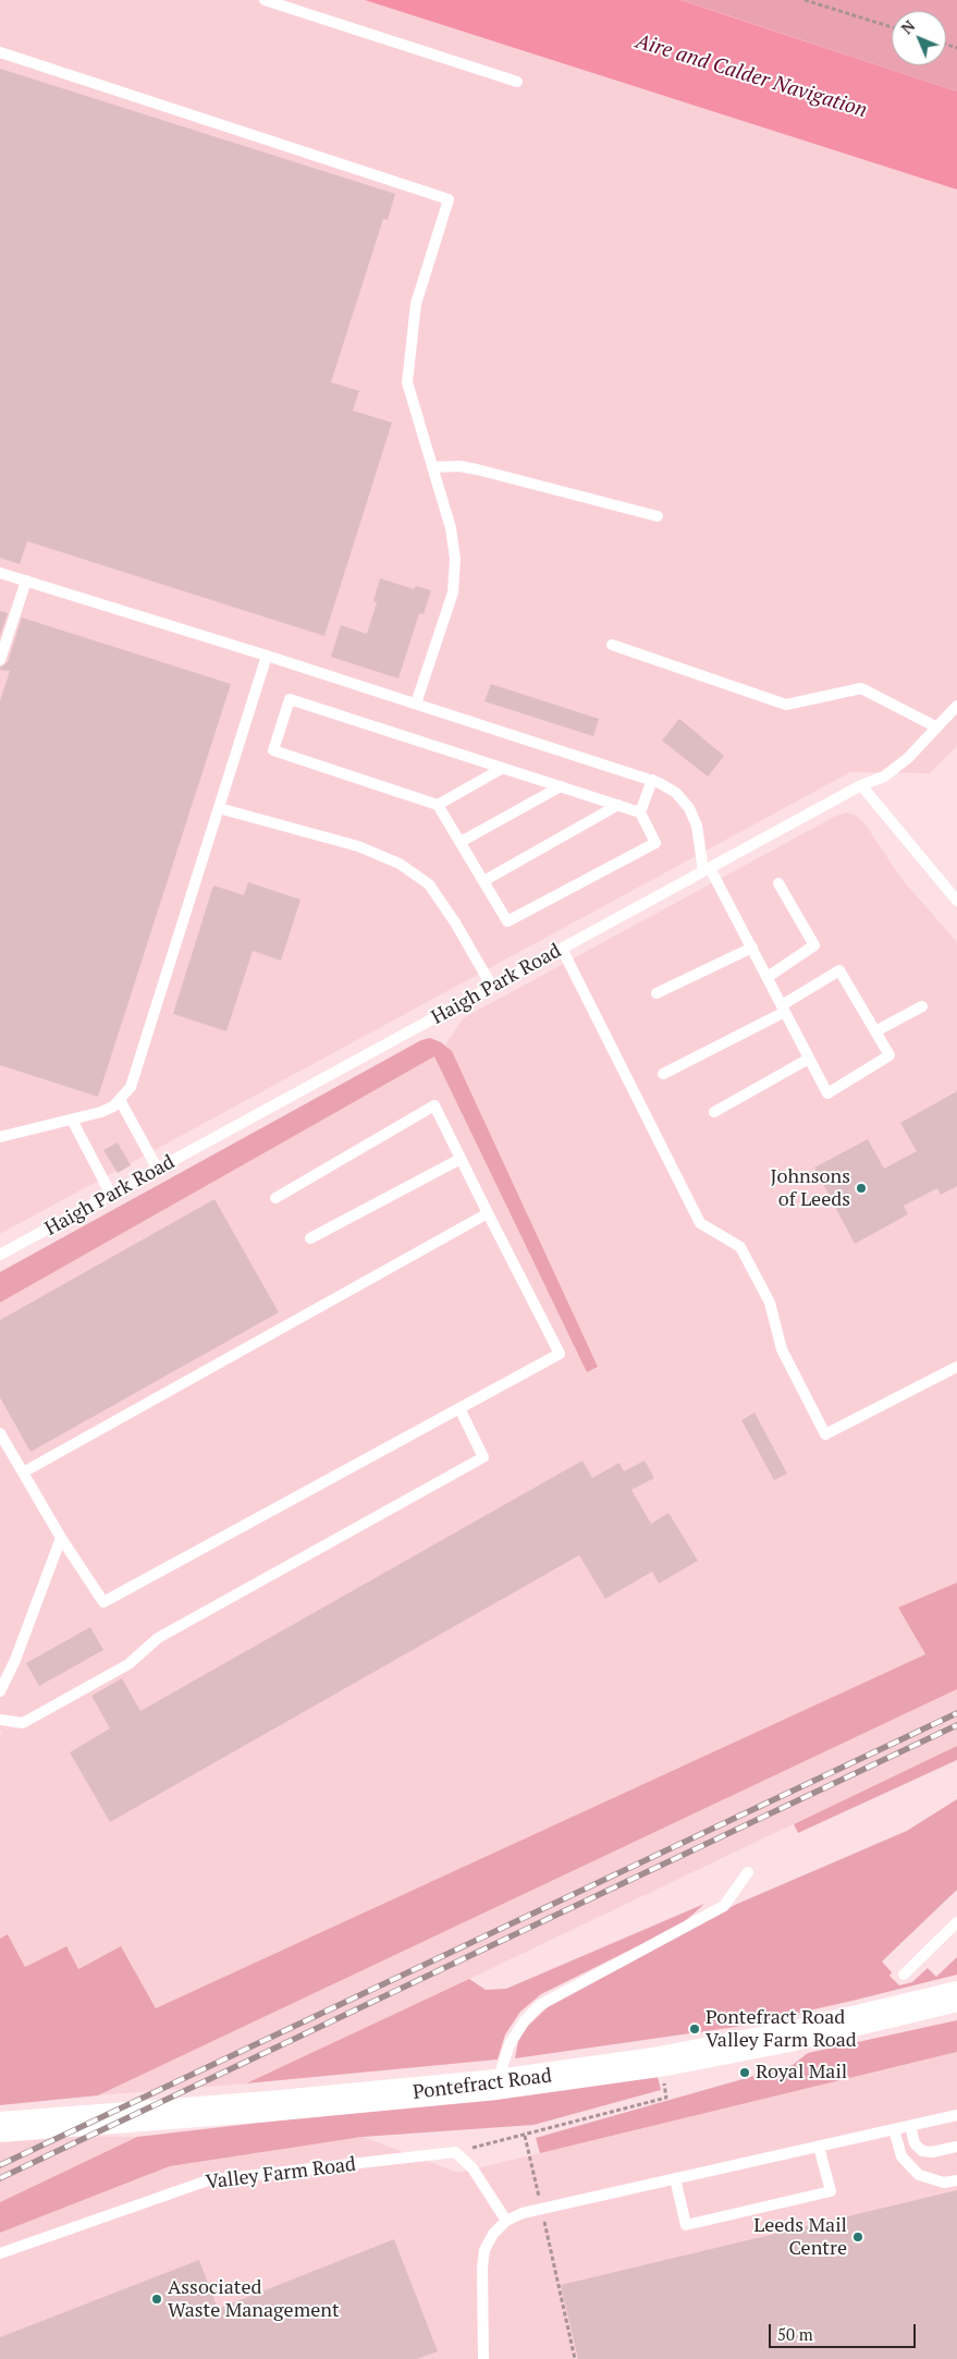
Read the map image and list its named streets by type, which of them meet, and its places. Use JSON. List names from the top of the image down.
{
  "streets": {
    "main road": ["Pontefract Road"],
    "lane": ["Haigh Park Road", "Valley Farm Road"]
  },
  "water": ["Aire and Calder Navigation"],
  "places": [
    "Johnsons of Leeds",
    "Pontefract Road Valley Farm Road",
    "Royal Mail",
    "Leeds Mail Centre",
    "Associated Waste Management"
  ],
  "scale_bar": "50 m",
  "north": "top left"
}
